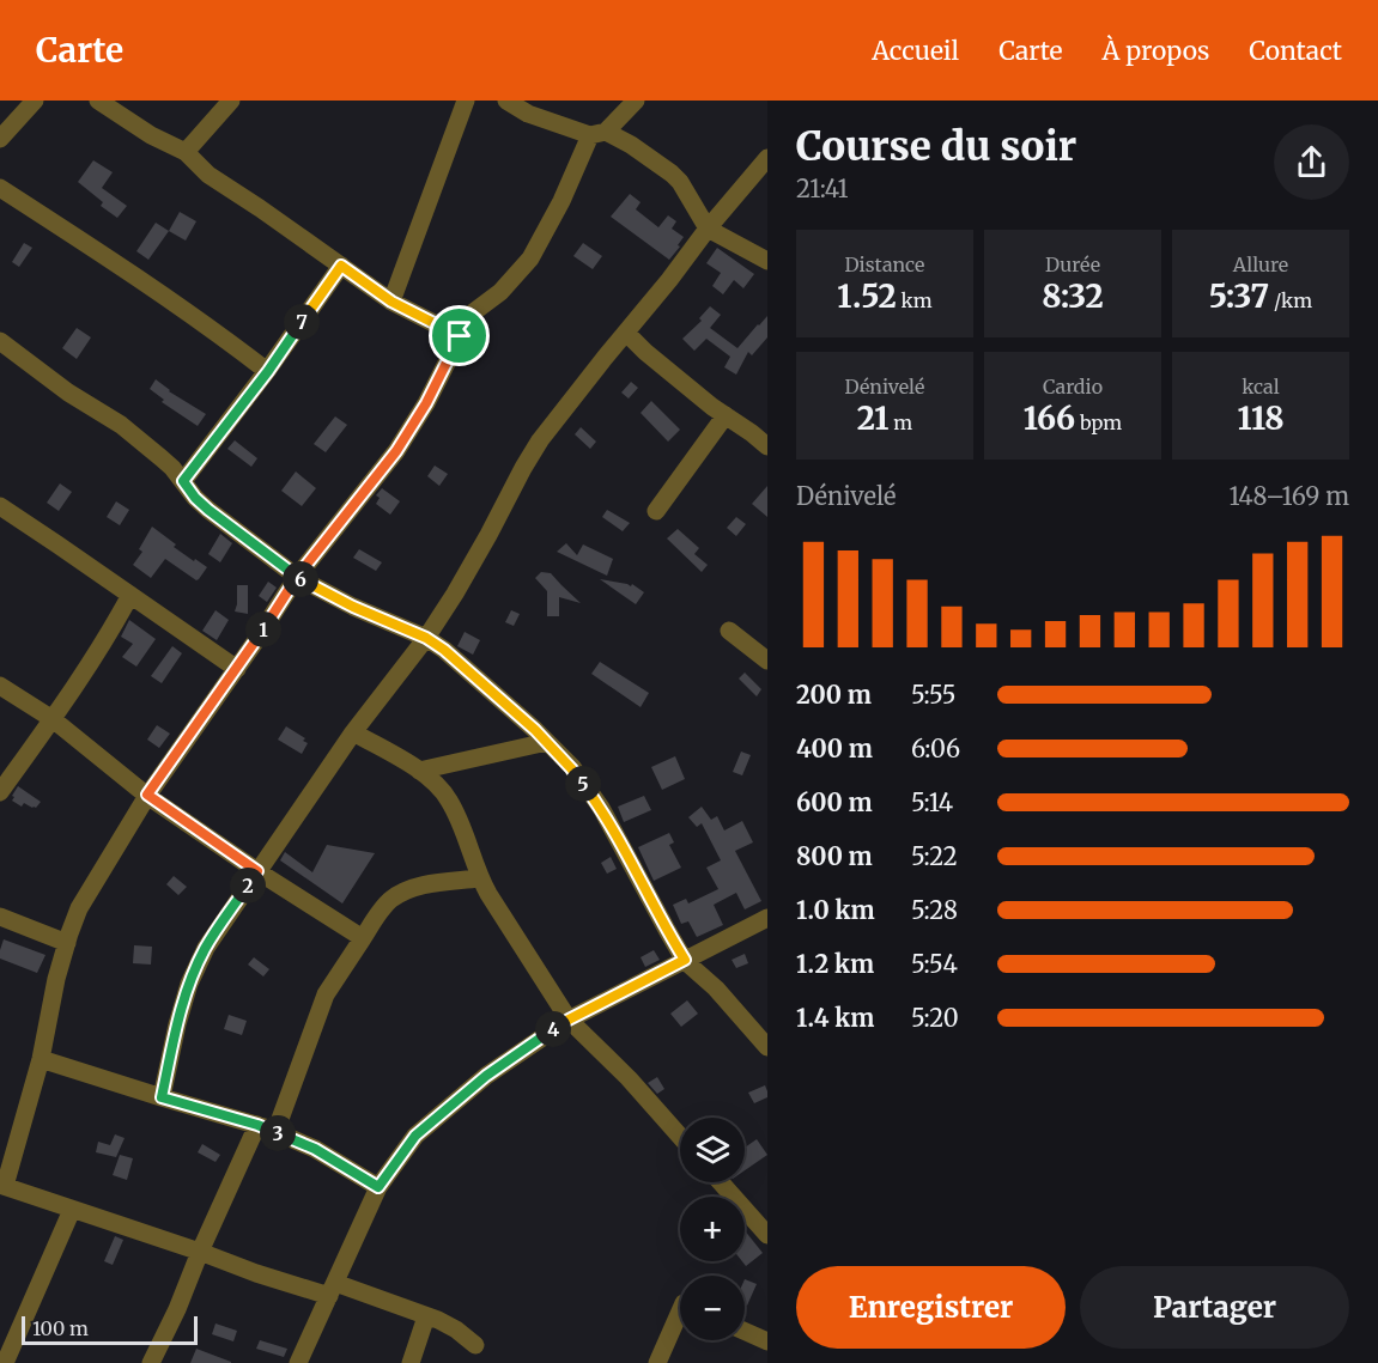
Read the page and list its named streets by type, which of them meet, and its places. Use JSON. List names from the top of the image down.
{
  "scale_bar": "100 m",
  "page": {
    "header": "Carte",
    "nav": [
      "Accueil",
      "Carte",
      "À propos",
      "Contact"
    ],
    "heading": ["Course du soir", "21:41"],
    "stats": [
      ["Distance", "1.52 km"],
      ["Durée", "8:32"],
      ["Allure", "5:37 /km"],
      ["Dénivelé", "21 m"],
      ["Cardio", "166 bpm"],
      ["kcal", "118"]
    ],
    "pins": [
      "7",
      "6",
      "1",
      "5",
      "2",
      "4",
      "3"
    ],
    "chart": ["Dénivelé", "148–169 m"],
    "list": [
      {
        "name": "200 m",
        "note": "5:55"
      },
      {
        "name": "400 m",
        "note": "6:06"
      },
      {
        "name": "600 m",
        "note": "5:14"
      },
      {
        "name": "800 m",
        "note": "5:22"
      },
      {
        "name": "1.0 km",
        "note": "5:28"
      },
      {
        "name": "1.2 km",
        "note": "5:54"
      },
      {
        "name": "1.4 km",
        "note": "5:20"
      }
    ],
    "map_buttons": ["+", "−"],
    "buttons": ["Enregistrer", "Partager"],
    "scale": "100 m"
  }
}
